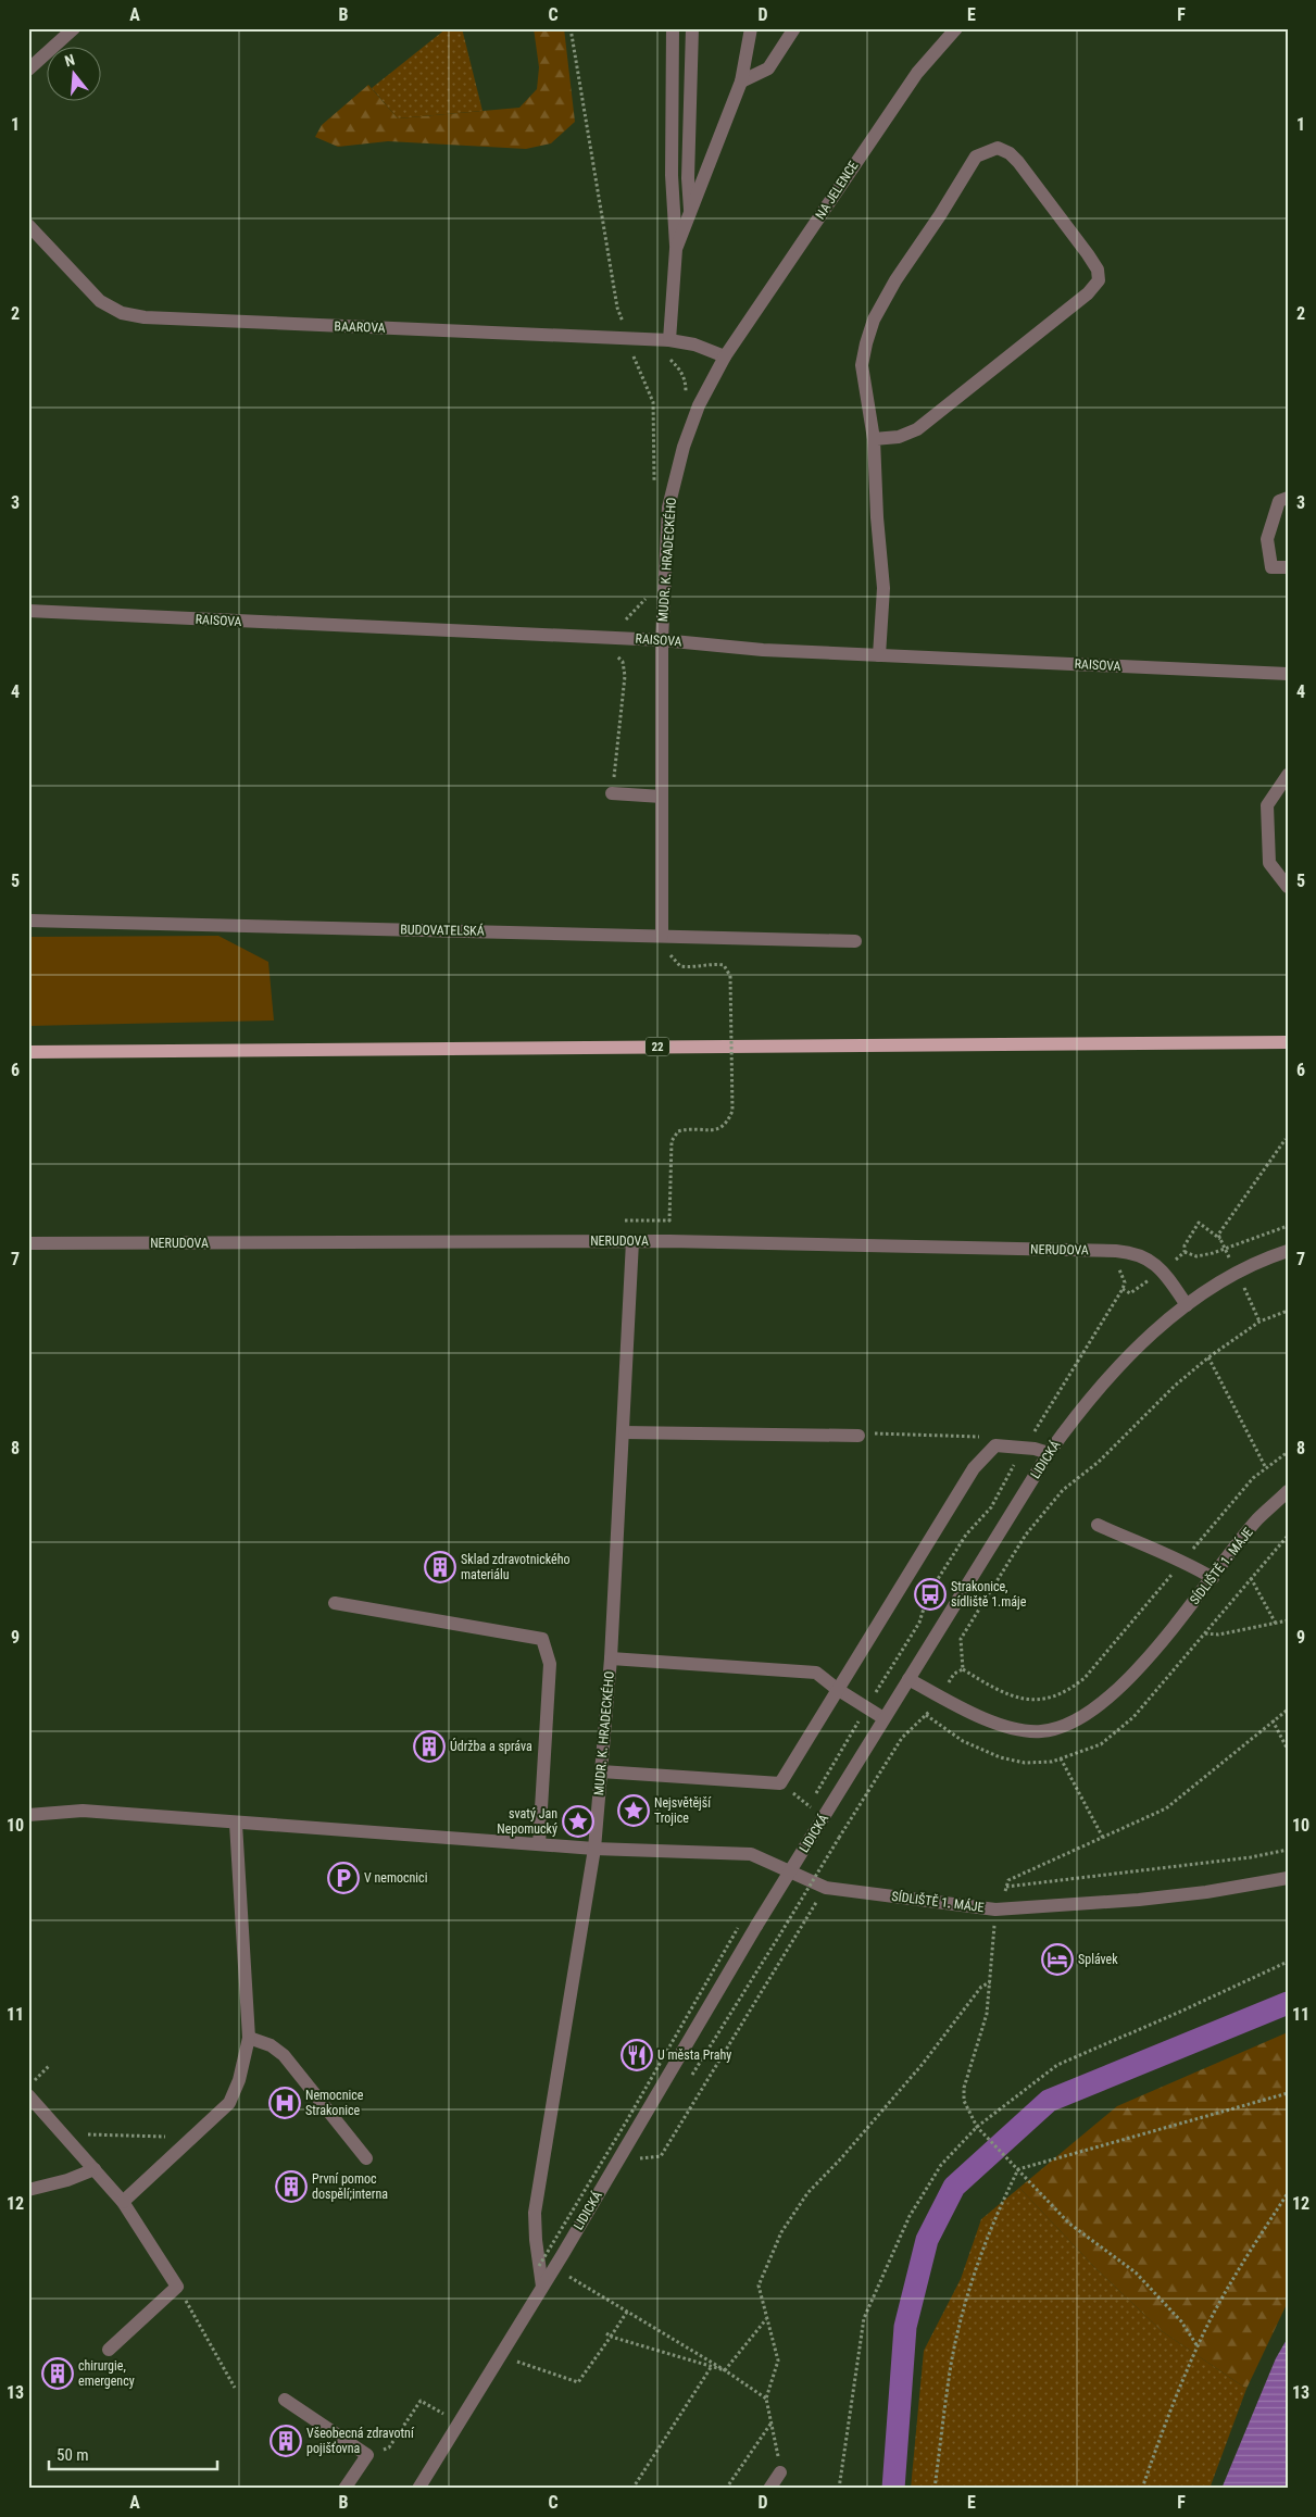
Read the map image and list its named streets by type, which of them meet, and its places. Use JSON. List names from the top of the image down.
{
  "streets": {
    "main road": ["22"],
    "street": [
      "NA JELENCE",
      "BAAROVA",
      "MUDR. K. HRADECKÉHO",
      "RAISOVA",
      "BUDOVATELSKÁ",
      "NERUDOVA",
      "LIDICKÁ",
      "SÍDLIŠTĚ 1. MÁJE"
    ]
  },
  "crossings": [
    ["NA JELENCE", "BAAROVA"],
    ["NA JELENCE", "MUDR. K. HRADECKÉHO"],
    ["BAAROVA", "MUDR. K. HRADECKÉHO"],
    ["MUDR. K. HRADECKÉHO", "RAISOVA"],
    ["MUDR. K. HRADECKÉHO", "BUDOVATELSKÁ"],
    ["MUDR. K. HRADECKÉHO", "NERUDOVA"],
    ["MUDR. K. HRADECKÉHO", "LIDICKÁ"],
    ["MUDR. K. HRADECKÉHO", "SÍDLIŠTĚ 1. MÁJE"],
    ["NERUDOVA", "LIDICKÁ"],
    ["LIDICKÁ", "SÍDLIŠTĚ 1. MÁJE"]
  ],
  "places": {
    "building": [
      "Sklad zdravotnického materiálu",
      "Údržba a správa",
      "První pomoc dospělí;interna",
      "chirurgie, emergency",
      "Všeobecná zdravotní pojišťovna"
    ],
    "bus stop": ["Strakonice, sídliště 1.máje"],
    "place": ["Nejsvětější Trojice", "svatý Jan Nepomucký"],
    "parking": ["V nemocnici"],
    "hotel": ["Splávek"],
    "restaurant": ["U města Prahy"],
    "hospital": ["Nemocnice Strakonice"]
  },
  "scale_bar": "50 m",
  "north": "top",
  "grid": {
    "columns": [
      "A",
      "B",
      "C",
      "D",
      "E",
      "F"
    ],
    "rows": [
      "1",
      "2",
      "3",
      "4",
      "5",
      "6",
      "7",
      "8",
      "9",
      "10",
      "11",
      "12",
      "13"
    ]
  }
}
